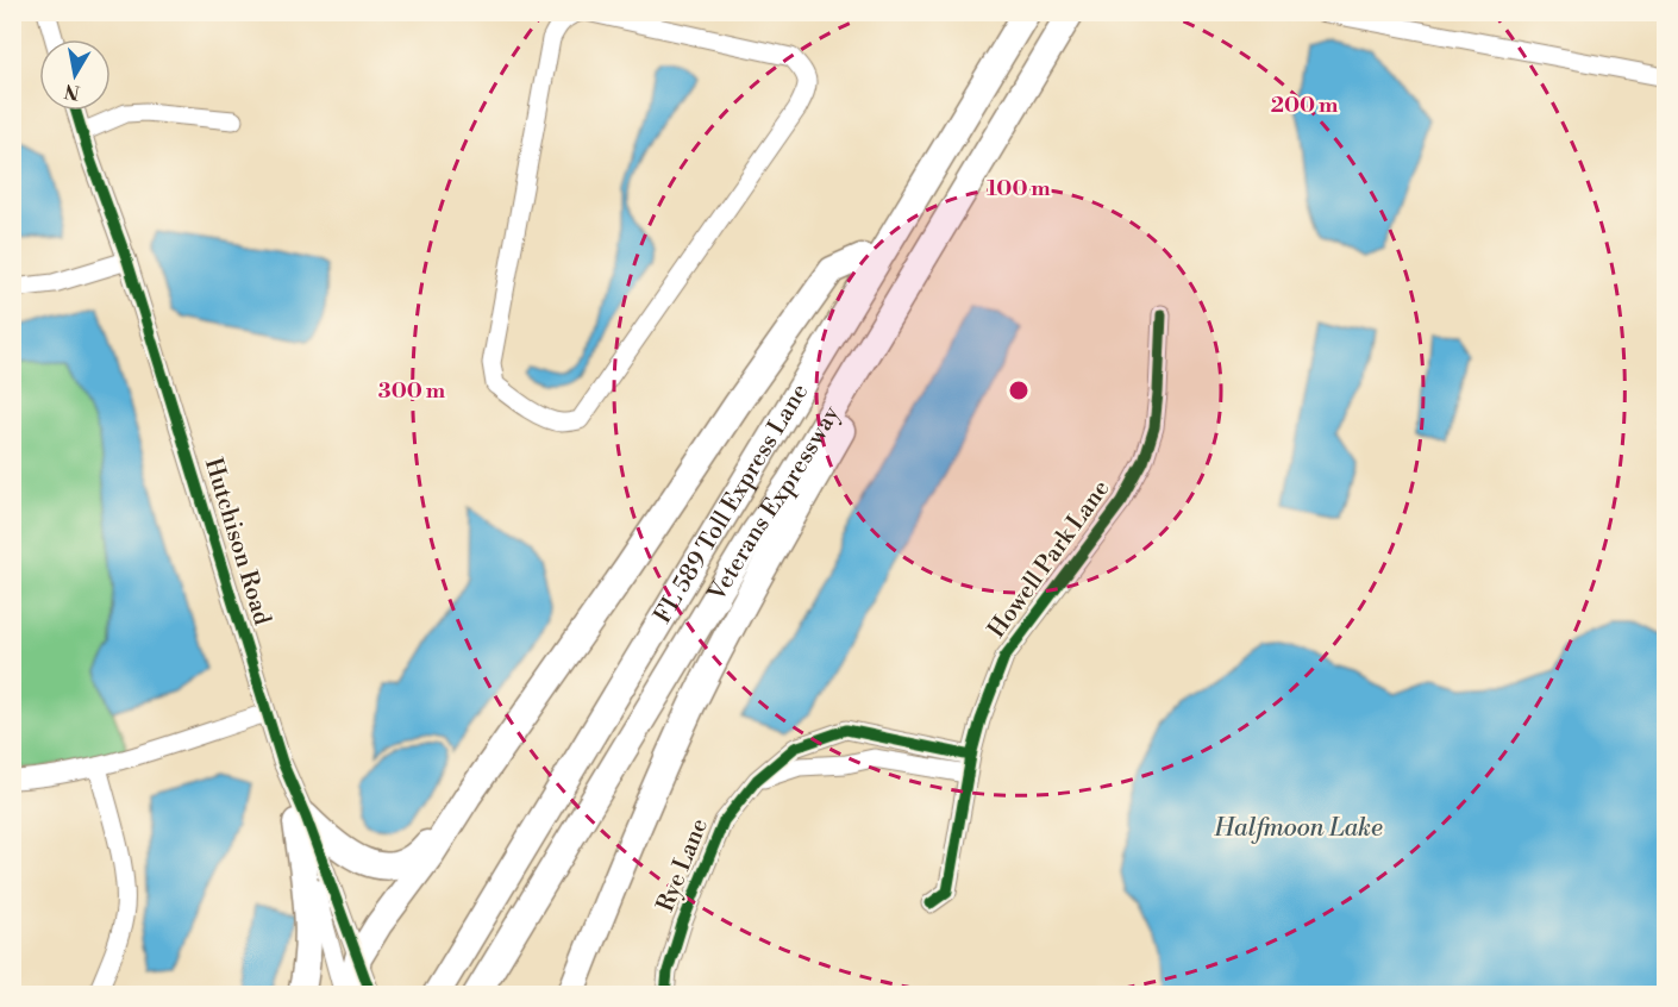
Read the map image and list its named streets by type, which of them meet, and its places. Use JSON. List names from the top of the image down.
{
  "streets": {
    "highway": ["FL 589 Toll Express Lane", "Veterans Expressway"],
    "street": ["Hutchison Road", "Howell Park Lane", "Rye Lane"]
  },
  "crossings": [
    ["FL 589 Toll Express Lane", "Veterans Expressway"],
    ["Howell Park Lane", "Rye Lane"]
  ],
  "water": ["Halfmoon Lake"],
  "north": "bottom",
  "rings": ["200 m", "100 m", "300 m"]
}
